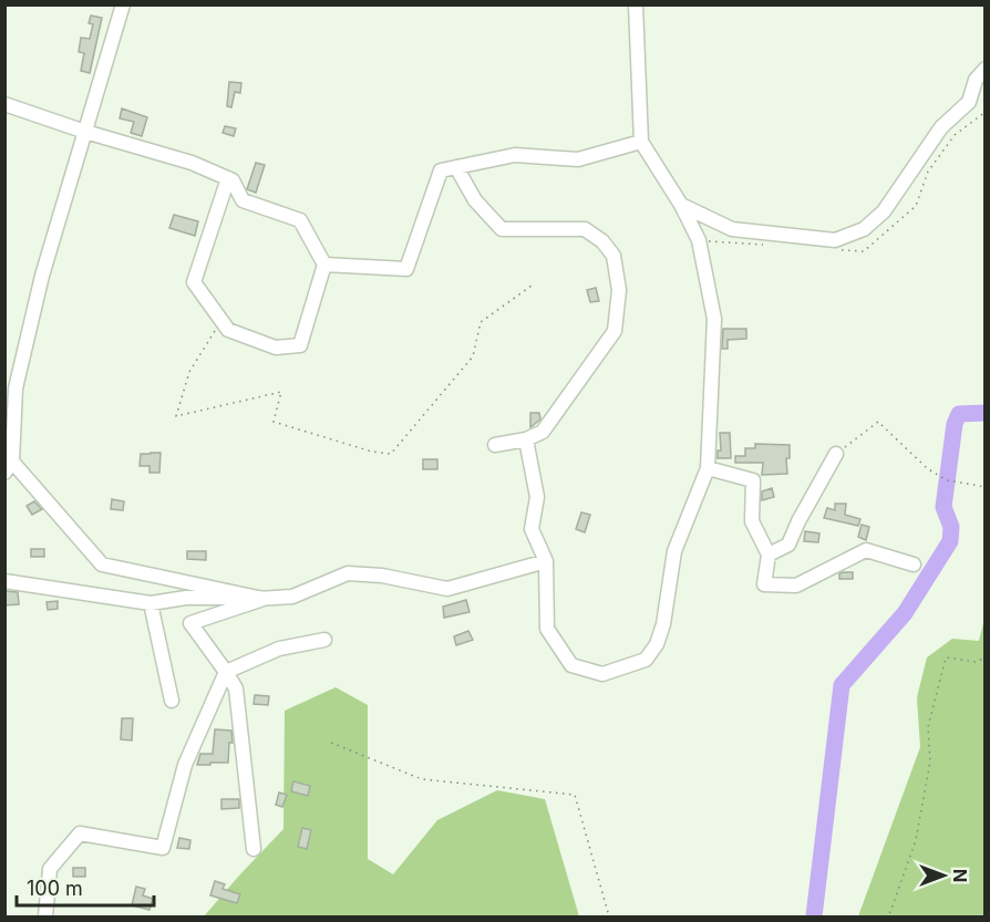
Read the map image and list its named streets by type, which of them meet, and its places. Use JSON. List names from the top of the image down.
{
  "scale_bar": "100 m",
  "north": "right"
}
